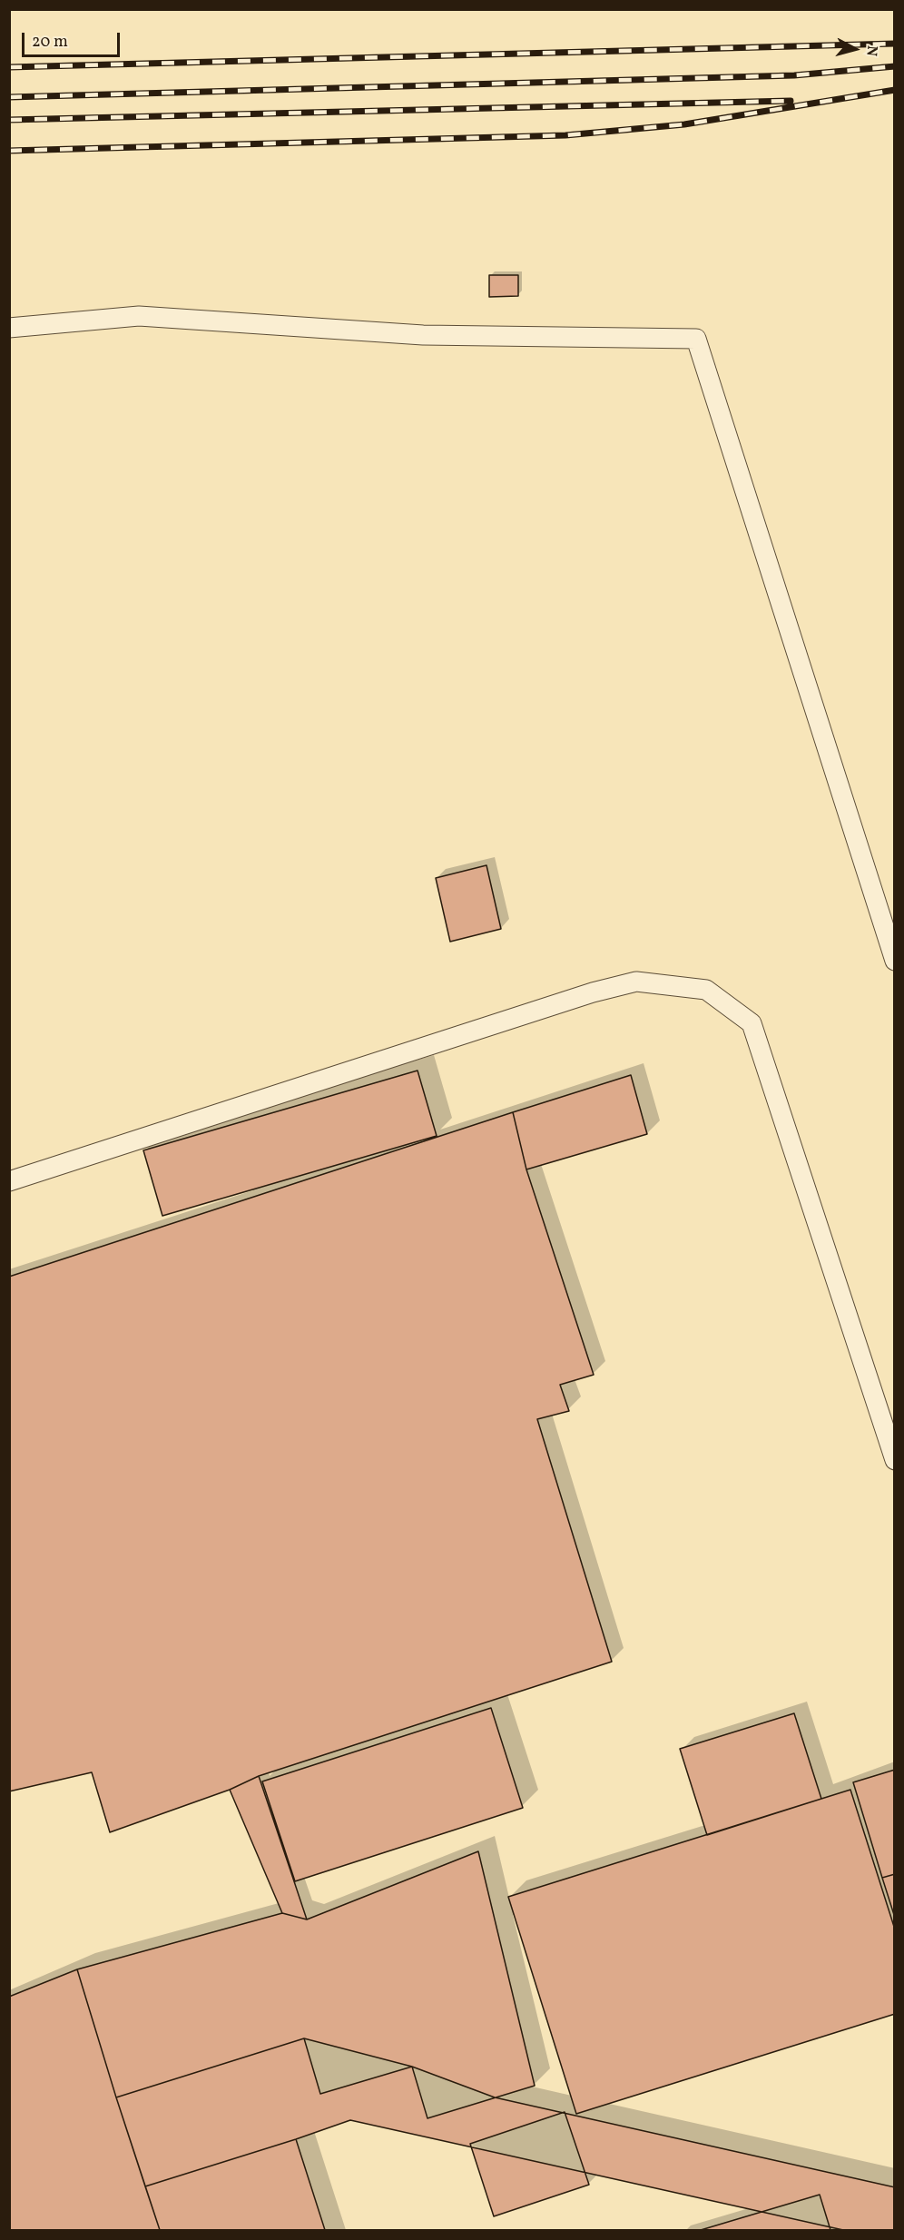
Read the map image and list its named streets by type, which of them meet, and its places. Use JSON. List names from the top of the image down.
{
  "scale_bar": "20 m",
  "north": "right"
}
